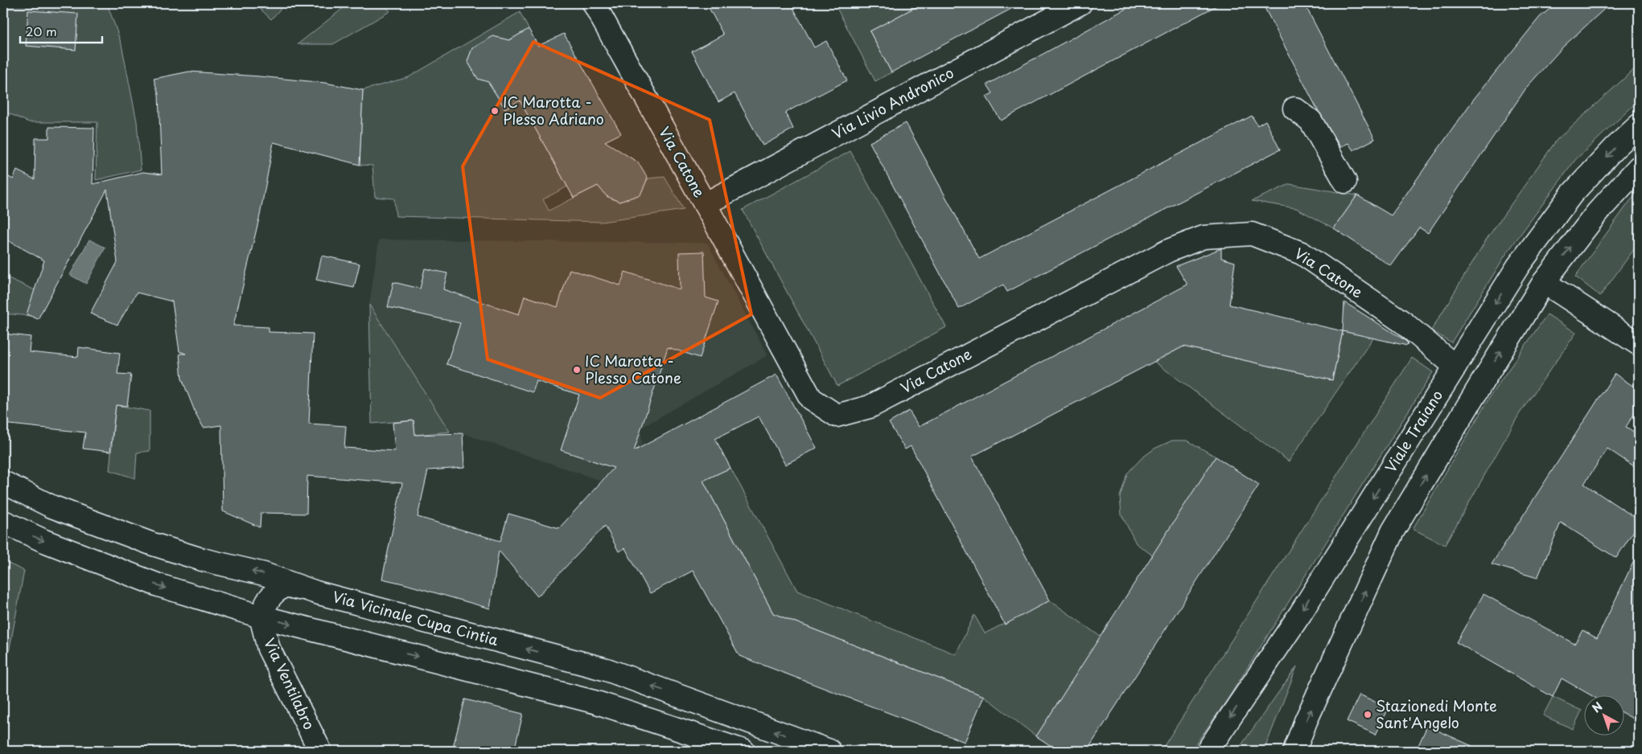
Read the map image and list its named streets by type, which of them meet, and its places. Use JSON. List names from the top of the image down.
{
  "streets": {
    "main road": [
      "Via Livio Andronico",
      "Via Catone",
      "Viale Traiano",
      "Via Vicinale Cupa Cintia",
      "Via Ventilabro"
    ]
  },
  "crossings": [
    ["Via Livio Andronico", "Via Catone"],
    ["Via Catone", "Viale Traiano"]
  ],
  "places": ["IC Marotta - Plesso Adriano", "IC Marotta - Plesso Catone", "Stazionedi Monte Sant'Angelo"],
  "scale_bar": "20 m",
  "north": "top left"
}
